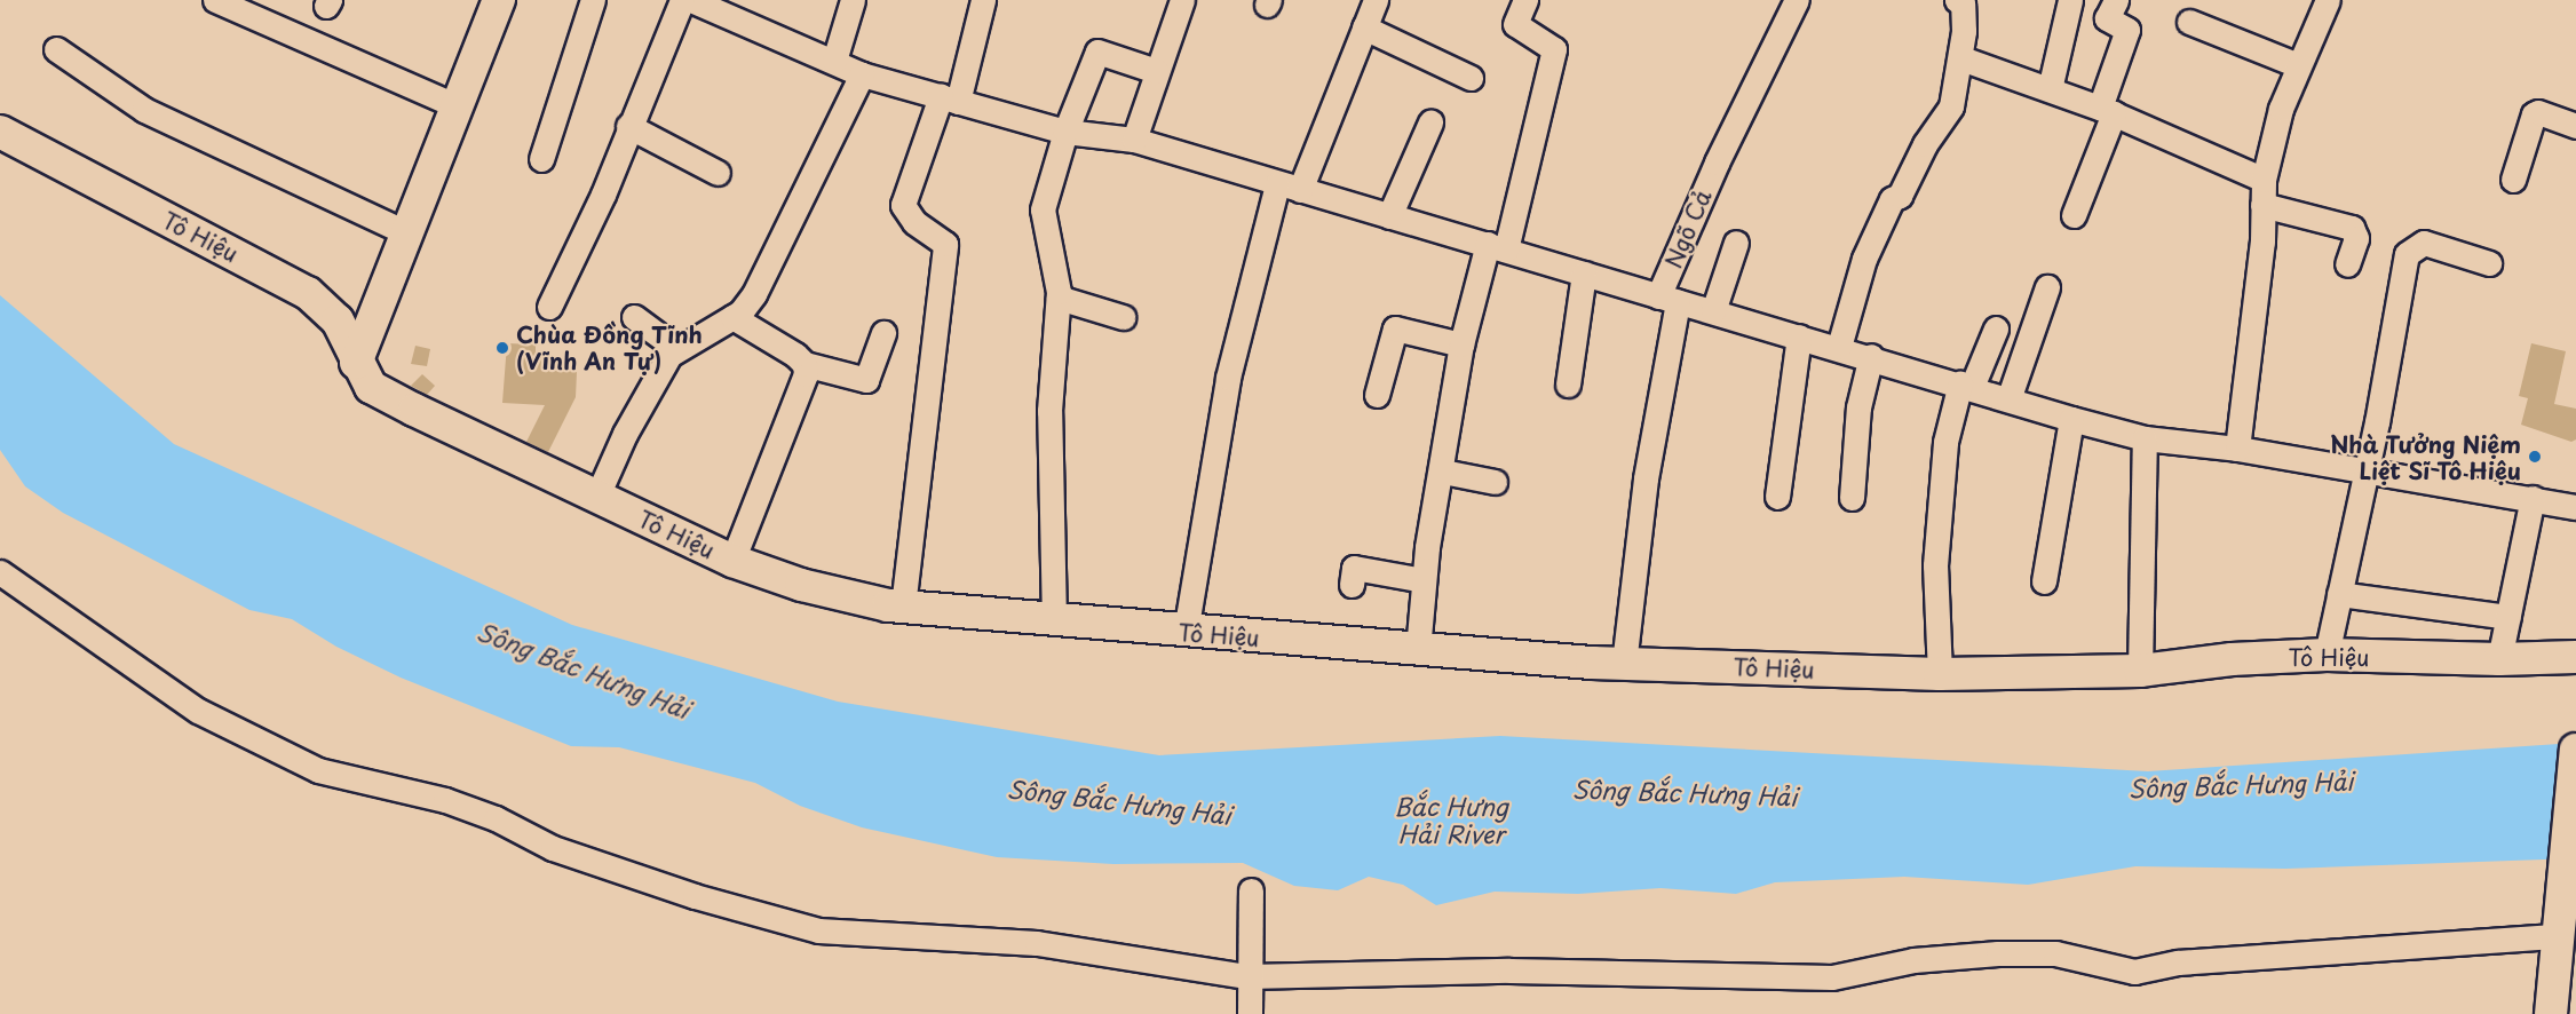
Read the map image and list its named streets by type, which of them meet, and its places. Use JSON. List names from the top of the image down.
{
  "streets": {
    "main road": ["Tô Hiệu"],
    "street": ["Ngõ Cả"]
  },
  "crossings": [
    ["Ngõ Cả", "Tô Hiệu"]
  ],
  "water": ["Sông Bắc Hưng Hải", "Bắc Hưng Hải River"],
  "places": ["Chùa Đồng Tĩnh (Vĩnh An Tự)", "Nhà Tưởng Niệm Liệt Sĩ Tô Hiệu"]
}
